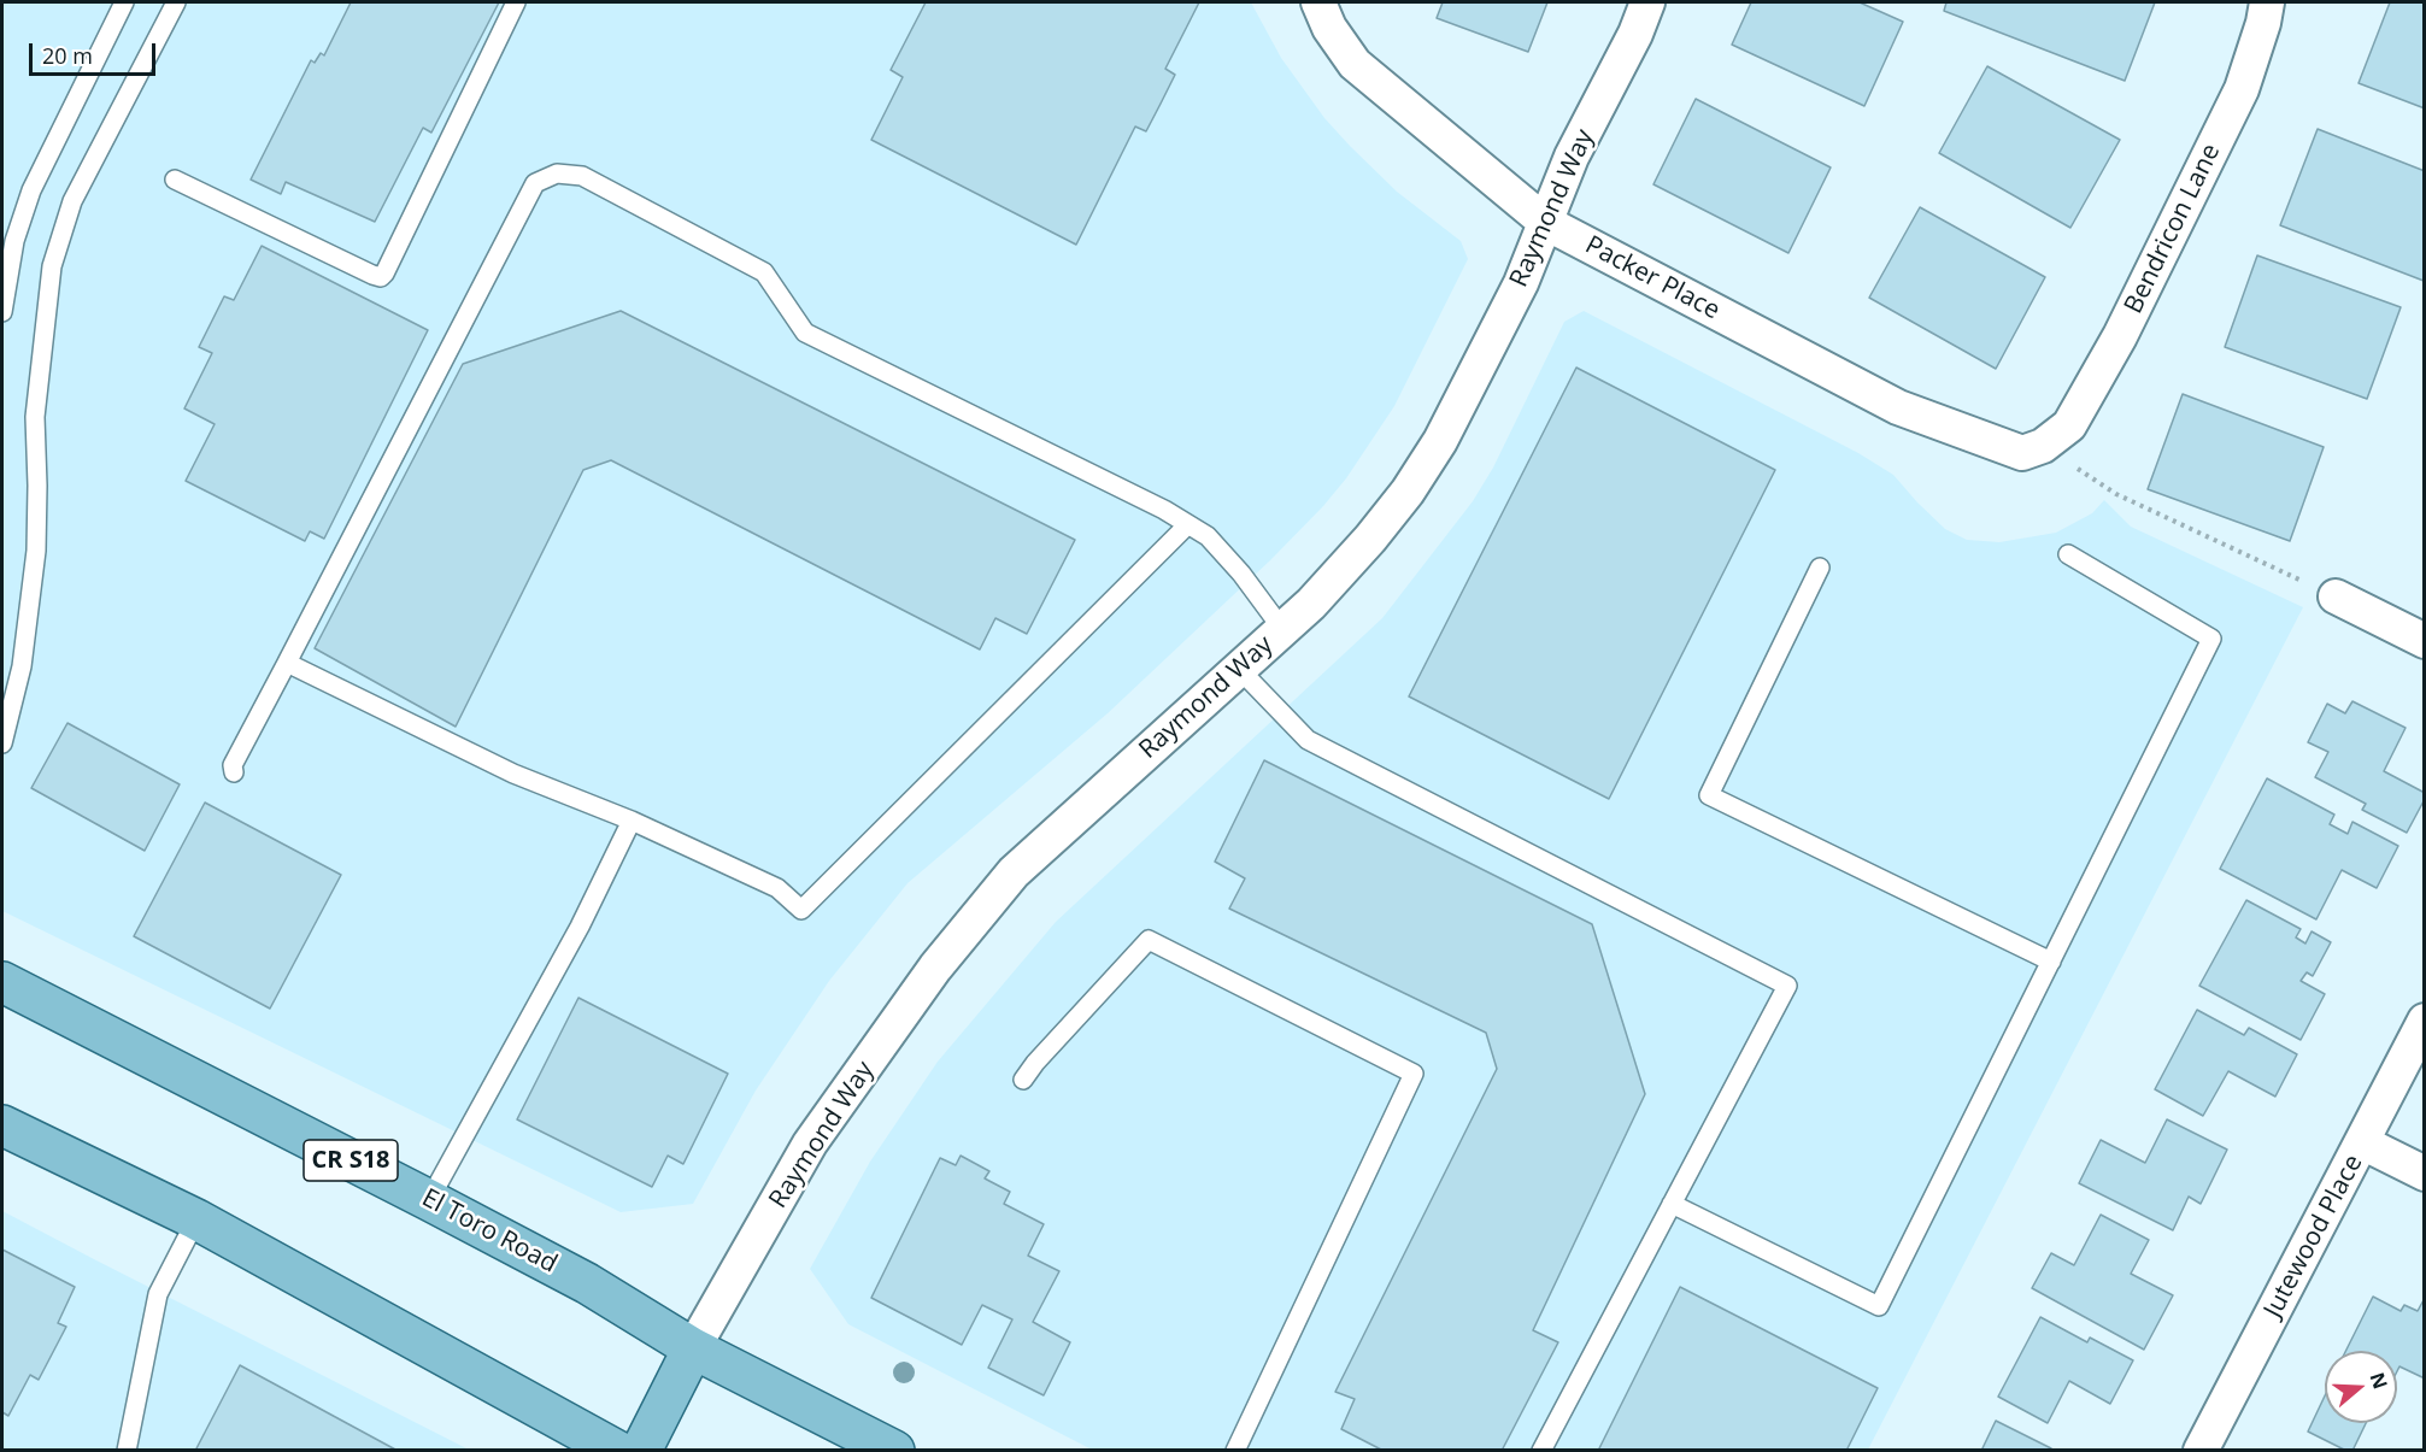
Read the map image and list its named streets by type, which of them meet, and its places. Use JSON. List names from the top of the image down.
{
  "streets": {
    "main road": ["CR S18", "El Toro Road"],
    "street": [
      "Raymond Way",
      "Bendricon Lane",
      "Packer Place",
      "Jutewood Place"
    ]
  },
  "crossings": [
    ["Raymond Way", "Packer Place"],
    ["Raymond Way", "El Toro Road"],
    ["Bendricon Lane", "Packer Place"]
  ],
  "scale_bar": "20 m",
  "north": "right"
}
